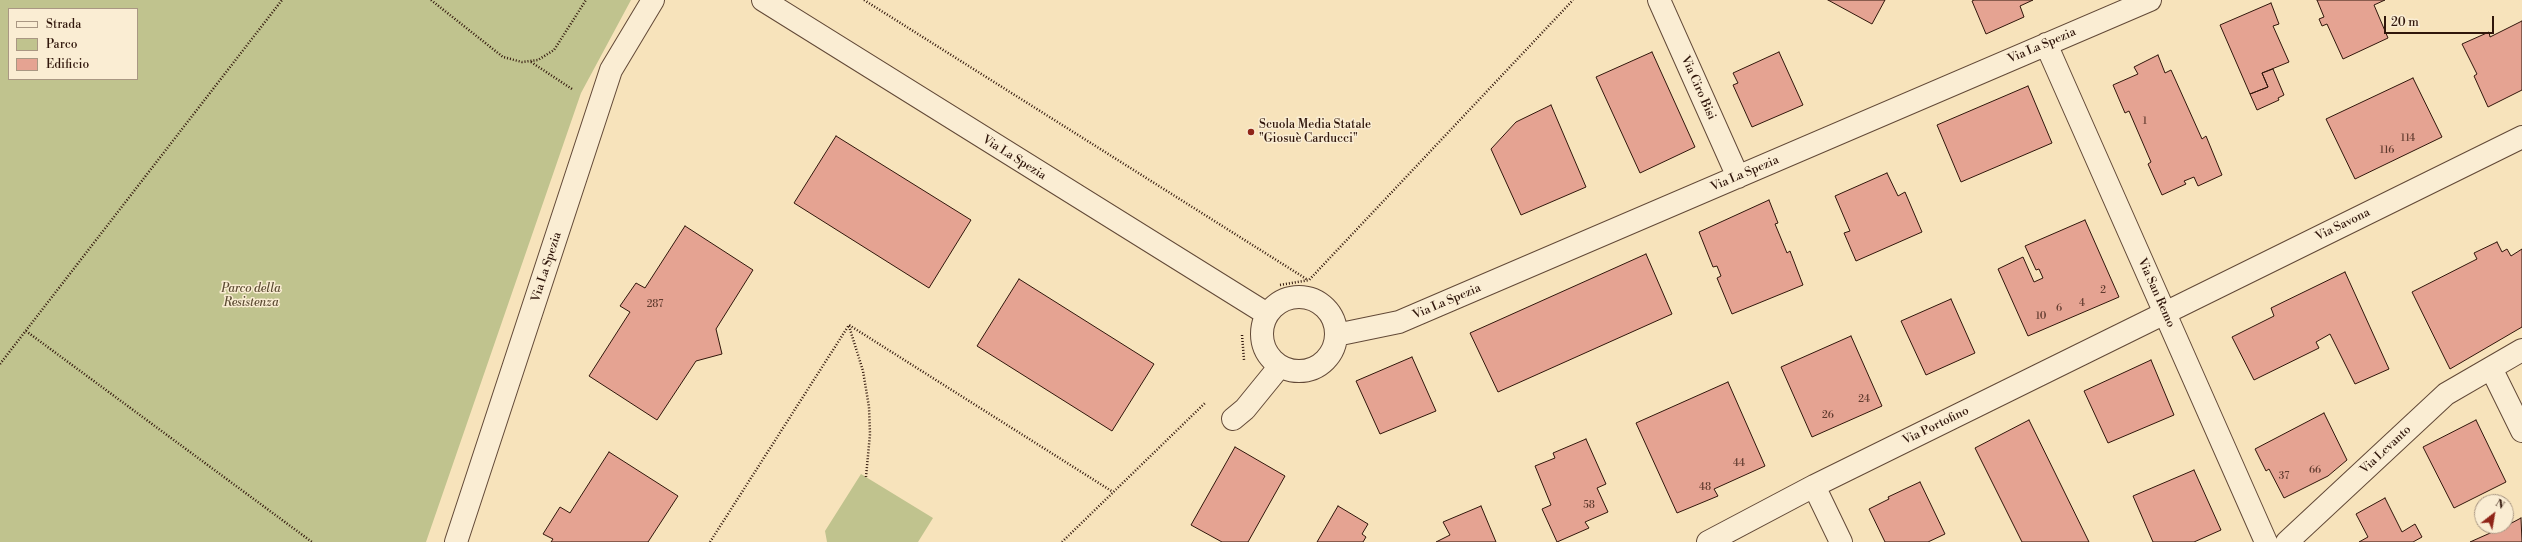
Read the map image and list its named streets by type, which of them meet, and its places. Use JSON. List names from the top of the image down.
{
  "streets": {
    "street": [
      "Via La Spezia",
      "Via Ciro Bisi",
      "Via Savona",
      "Via San Remo",
      "Via Portofino",
      "Via Levanto"
    ]
  },
  "crossings": [
    ["Via La Spezia", "Via Ciro Bisi"],
    ["Via La Spezia", "Via San Remo"],
    ["Via Savona", "Via San Remo"],
    ["Via Savona", "Via Portofino"],
    ["Via San Remo", "Via Portofino"]
  ],
  "parks": ["Parco della Resistenza"],
  "places": ["Scuola Media Statale \"Giosuè Carducci\""],
  "house_numbers": [
    "1",
    "114",
    "116",
    "2",
    "4",
    "287",
    "6",
    "10",
    "24",
    "26",
    "44",
    "66",
    "37",
    "48",
    "58"
  ],
  "legend": ["Strada", "Parco", "Edificio"],
  "scale_bar": "20 m",
  "north": "top right"
}
